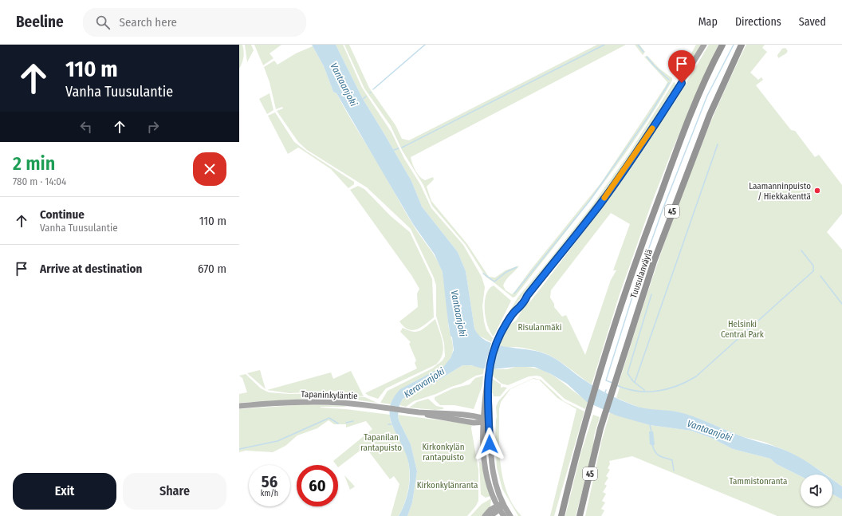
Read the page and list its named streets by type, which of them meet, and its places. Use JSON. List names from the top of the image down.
{
  "streets": {
    "highway": ["45", "Tuusulanväylä"],
    "main road": ["Tapaninkyläntie"]
  },
  "water": ["Vantaanjoki", "Keravanjoki"],
  "parks": [
    "Helsinki Central Park",
    "Risulanmäki",
    "Tapanilan rantapuisto",
    "Kirkonkylän rantapuisto",
    "Tammistonranta",
    "Kirkonkylänranta"
  ],
  "places": ["Laamanninpuisto / Hiekkakenttä"],
  "page": {
    "header": "Beeline",
    "search": "Search here",
    "nav": ["Map", "Directions", "Saved"],
    "turn": ["110 m", "Vanha Tuusulantie"],
    "heading": ["2 min", "780 m · 14:04"],
    "list": [
      {
        "name": "Continue",
        "note": "Vanha Tuusulantie",
        "value": "110 m"
      },
      {
        "name": "Arrive at destination",
        "value": "670 m"
      }
    ],
    "speed": "56 km/h",
    "limit": "60",
    "buttons": ["Exit", "Share"]
  }
}
